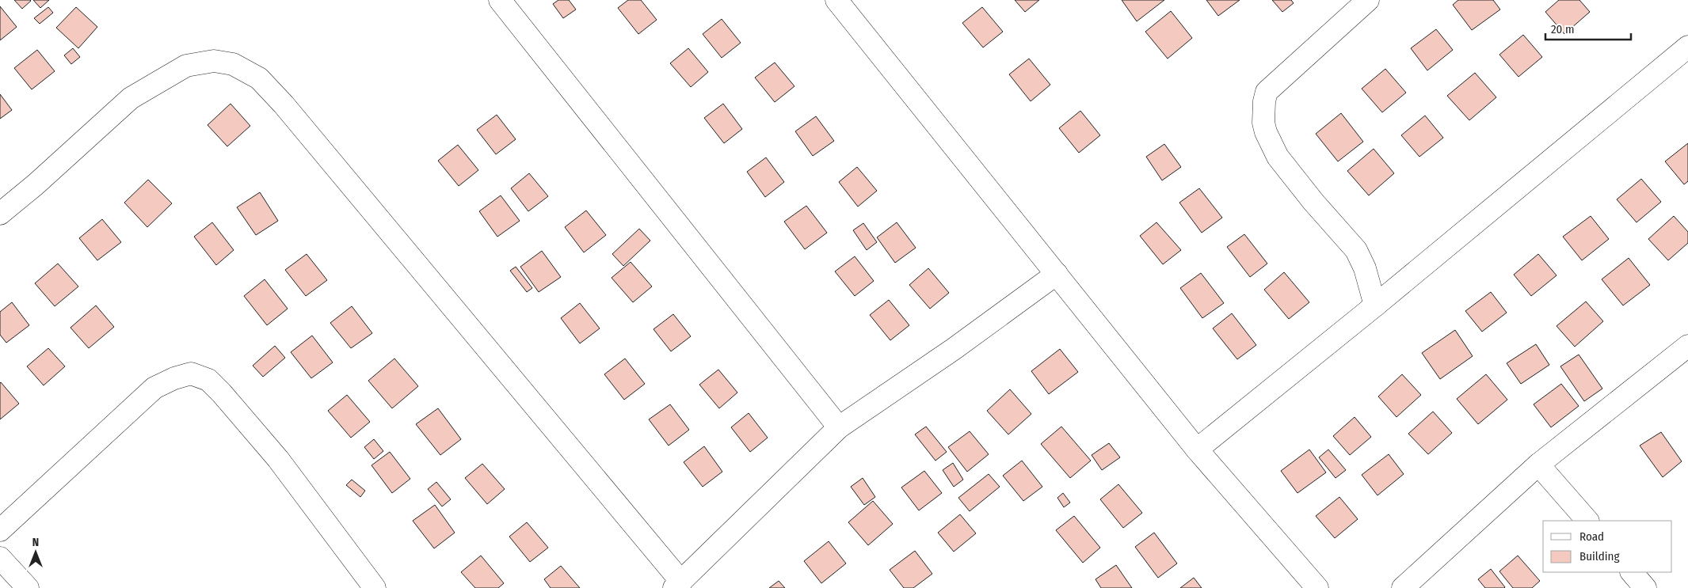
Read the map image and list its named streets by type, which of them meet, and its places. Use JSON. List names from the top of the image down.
{
  "legend": ["Road", "Building"],
  "scale_bar": "20 m",
  "north": "top"
}
